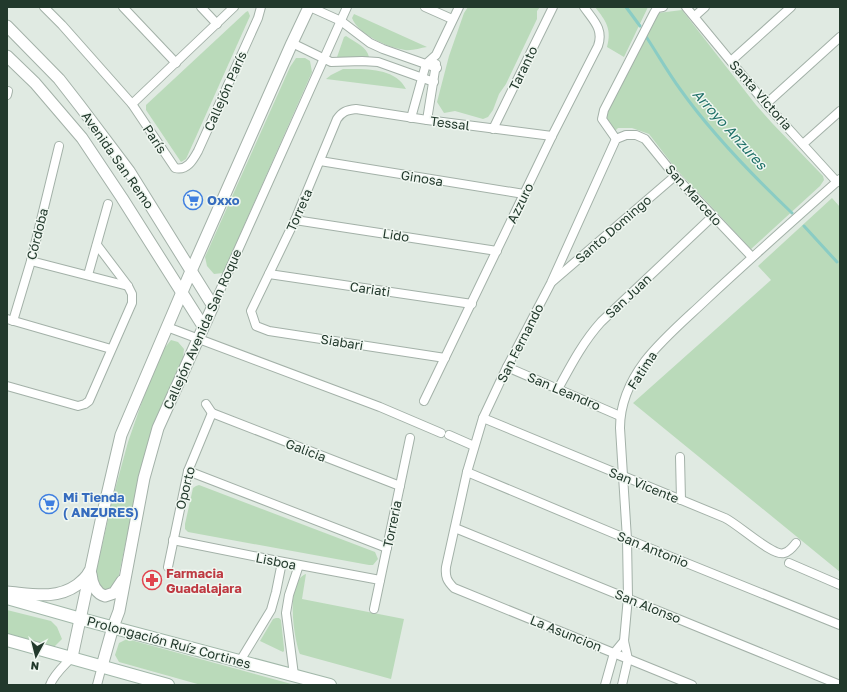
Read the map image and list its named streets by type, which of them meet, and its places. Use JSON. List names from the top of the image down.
{
  "streets": {
    "main road": ["Prolongación Ruíz Cortines"],
    "street": [
      "Taranto",
      "Callejón París",
      "Santa Victoria",
      "Tessal",
      "París",
      "Avenida San Remo",
      "Ginosa",
      "San Marcelo",
      "Azzuro",
      "Torreta",
      "Santo Domingo",
      "Córdoba",
      "Lido",
      "Cariati",
      "San Juan",
      "Callejón Avenida San Roque",
      "Siabari",
      "San Fernando",
      "Fatima",
      "San Leandro",
      "Galicia",
      "San Vicente",
      "Oporto",
      "Torreria",
      "San Antonio",
      "Lisboa",
      "San Alonso",
      "La Asuncion"
    ]
  },
  "crossings": [
    ["Taranto", "Tessal"],
    ["Callejón París", "París"],
    ["Santa Victoria", "Fatima"],
    ["Tessal", "Azzuro"],
    ["Tessal", "Torreta"],
    ["Avenida San Remo", "Callejón Avenida San Roque"],
    ["Ginosa", "Azzuro"],
    ["Ginosa", "Torreta"],
    ["San Marcelo", "Santo Domingo"],
    ["San Marcelo", "San Juan"],
    ["San Marcelo", "San Fernando"],
    ["San Marcelo", "Fatima"],
    ["Azzuro", "Lido"],
    ["Azzuro", "Cariati"],
    ["Azzuro", "Siabari"],
    ["Torreta", "Lido"],
    ["Torreta", "Cariati"],
    ["Torreta", "Siabari"],
    ["Santo Domingo", "San Fernando"],
    ["San Juan", "San Leandro"],
    ["Callejón Avenida San Roque", "Prolongación Ruíz Cortines"],
    ["San Fernando", "San Leandro"],
    ["San Fernando", "San Vicente"],
    ["San Fernando", "San Antonio"],
    ["San Fernando", "San Alonso"],
    ["San Fernando", "La Asuncion"],
    ["Fatima", "San Leandro"],
    ["Fatima", "San Vicente"],
    ["Fatima", "San Antonio"],
    ["Fatima", "San Alonso"],
    ["Fatima", "La Asuncion"],
    ["Galicia", "Oporto"],
    ["Galicia", "Torreria"],
    ["Oporto", "Lisboa"],
    ["Torreria", "Lisboa"]
  ],
  "water": ["Arroyo Anzures"],
  "places": {
    "supermarket": ["Oxxo", "Mi Tienda ( ANZURES)"],
    "pharmacy": ["Farmacia Guadalajara"]
  },
  "north": "bottom"
}
